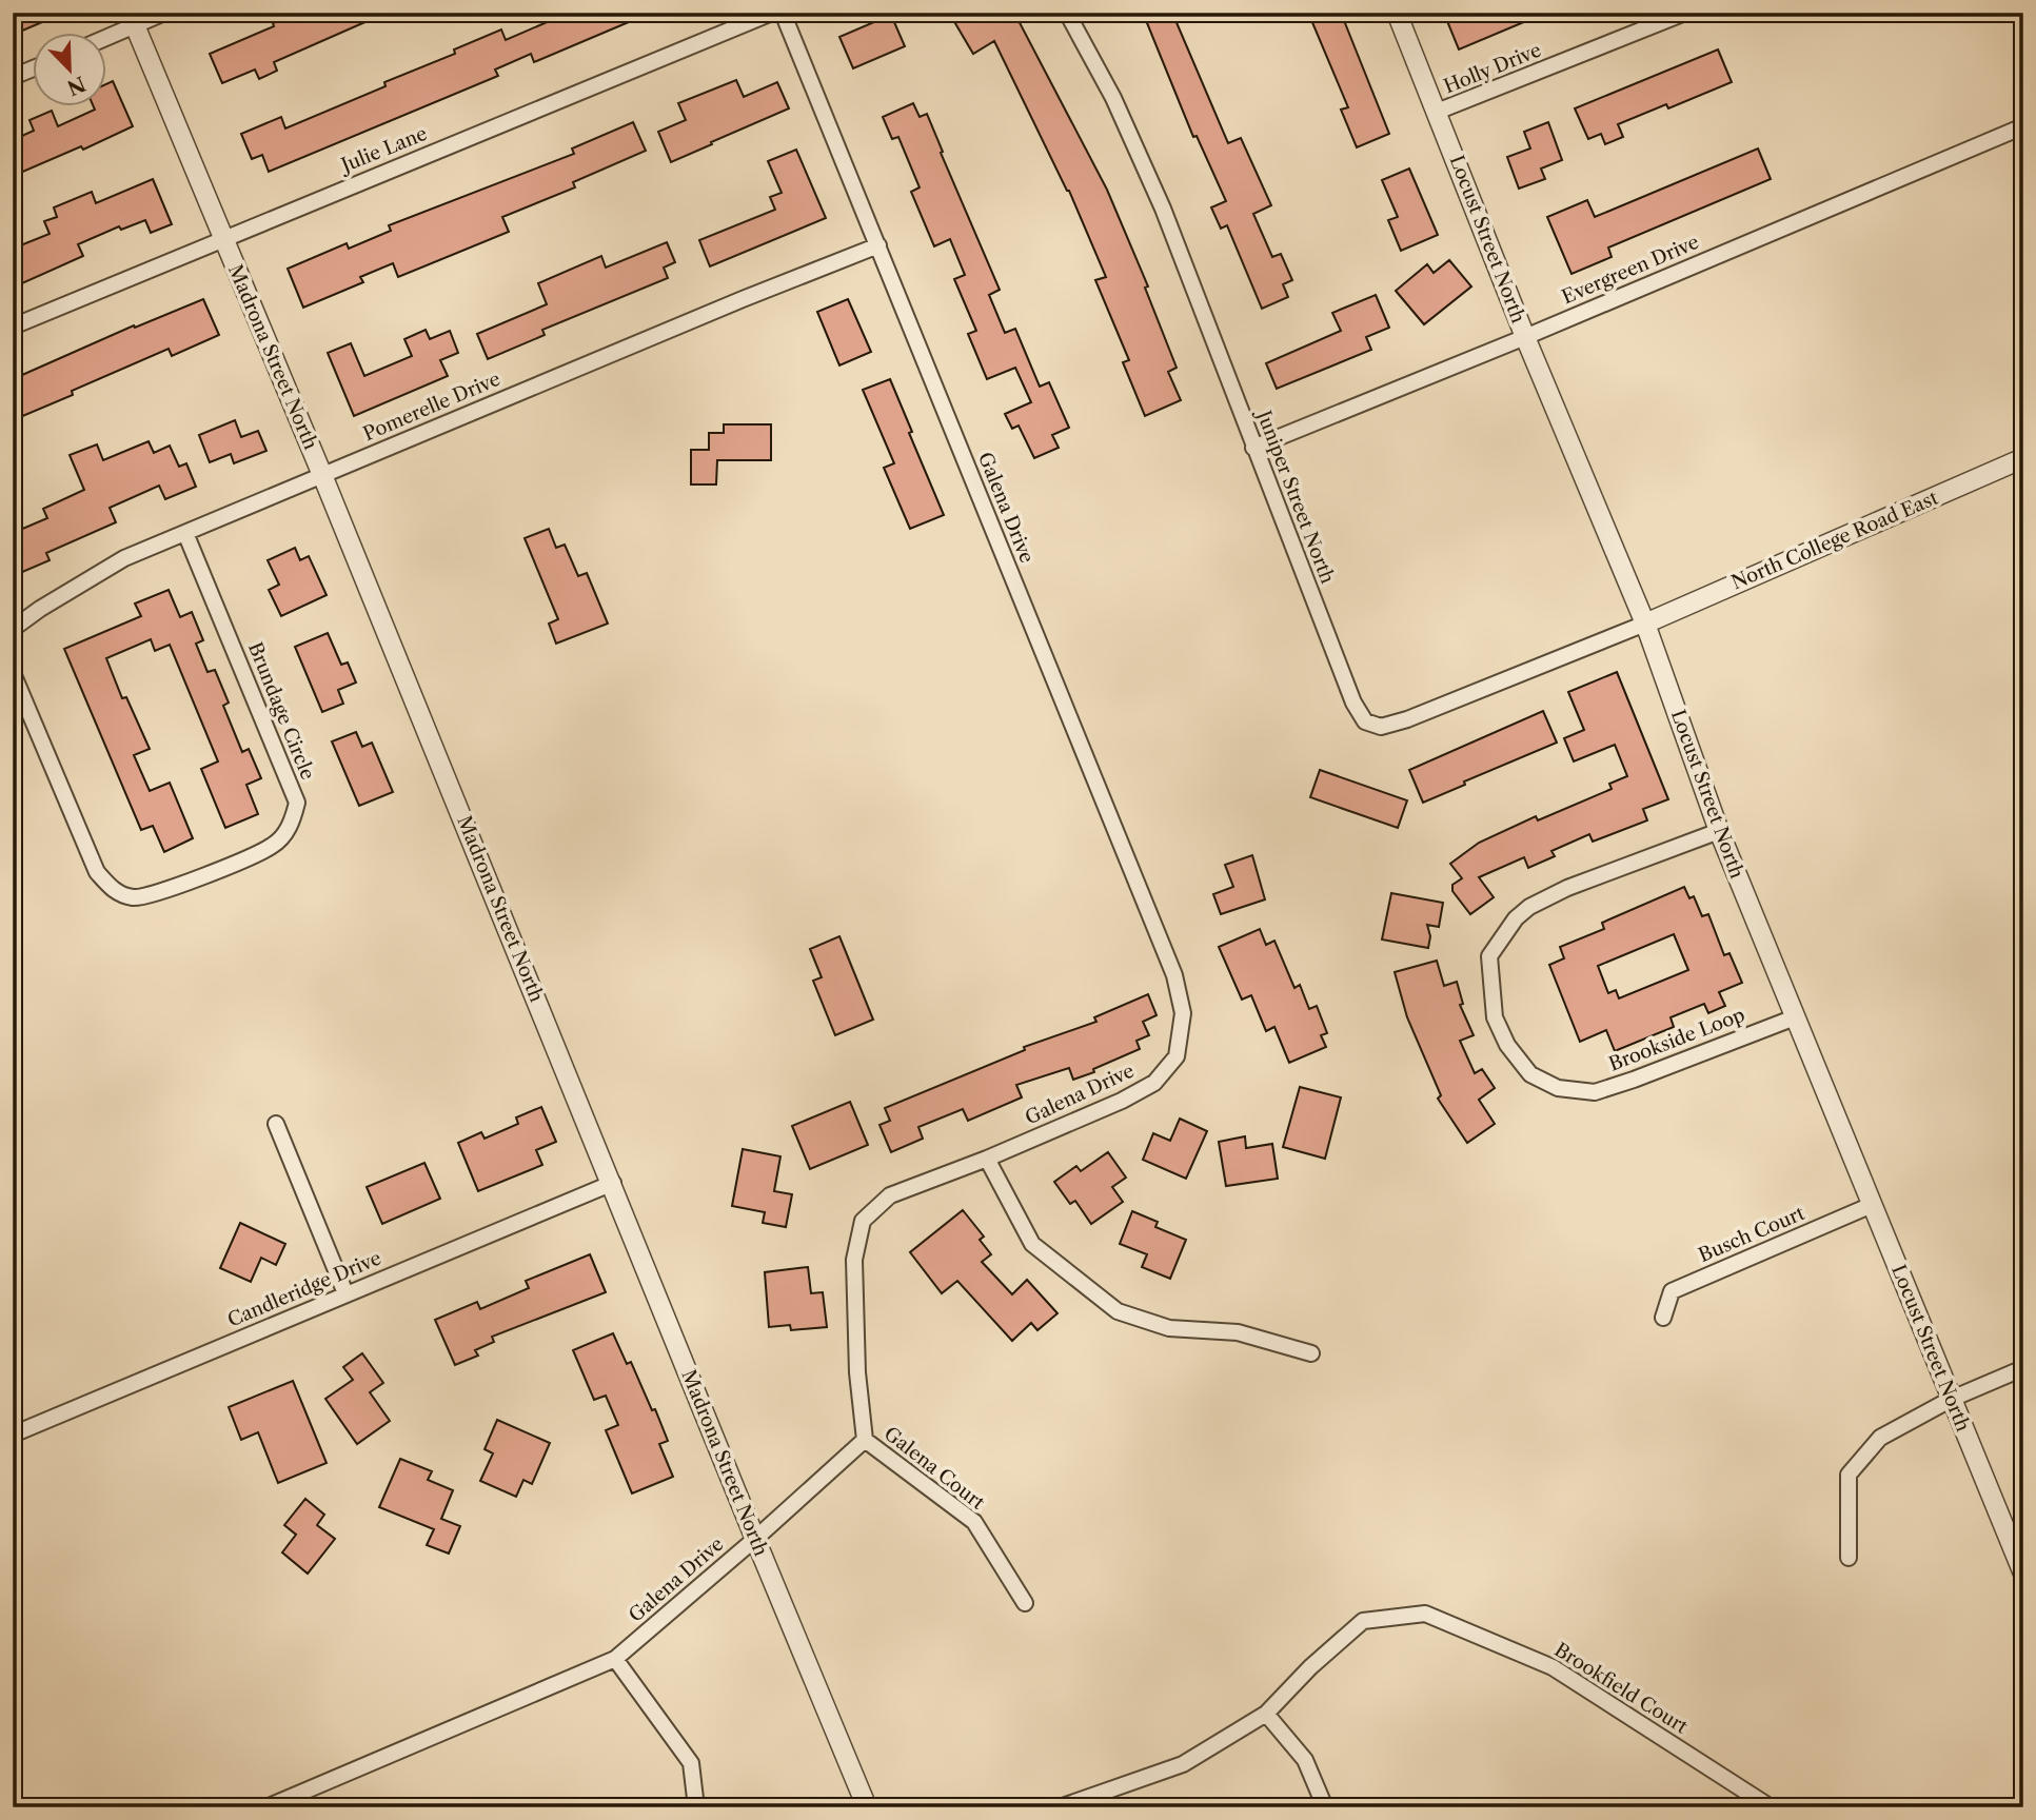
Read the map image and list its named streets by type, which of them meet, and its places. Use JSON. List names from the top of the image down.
{
  "streets": {
    "street": [
      "Holly Drive",
      "Julie Lane",
      "Locust Street North",
      "Evergreen Drive",
      "Madrona Street North",
      "Pomerelle Drive",
      "Juniper Street North",
      "Galena Drive",
      "North College Road East",
      "Brundage Circle",
      "Brookside Loop",
      "Busch Court",
      "Candleridge Drive",
      "Galena Court",
      "Brookfield Court"
    ]
  },
  "crossings": [
    ["Holly Drive", "Locust Street North"],
    ["Julie Lane", "Madrona Street North"],
    ["Locust Street North", "Evergreen Drive"],
    ["Locust Street North", "Juniper Street North"],
    ["Locust Street North", "North College Road East"],
    ["Locust Street North", "Brookside Loop"],
    ["Locust Street North", "Busch Court"],
    ["Evergreen Drive", "Juniper Street North"],
    ["Madrona Street North", "Pomerelle Drive"],
    ["Madrona Street North", "Galena Drive"],
    ["Madrona Street North", "Candleridge Drive"],
    ["Pomerelle Drive", "Galena Drive"],
    ["Pomerelle Drive", "Brundage Circle"],
    ["Juniper Street North", "North College Road East"],
    ["Galena Drive", "Galena Court"]
  ],
  "north": "bottom right"
}
